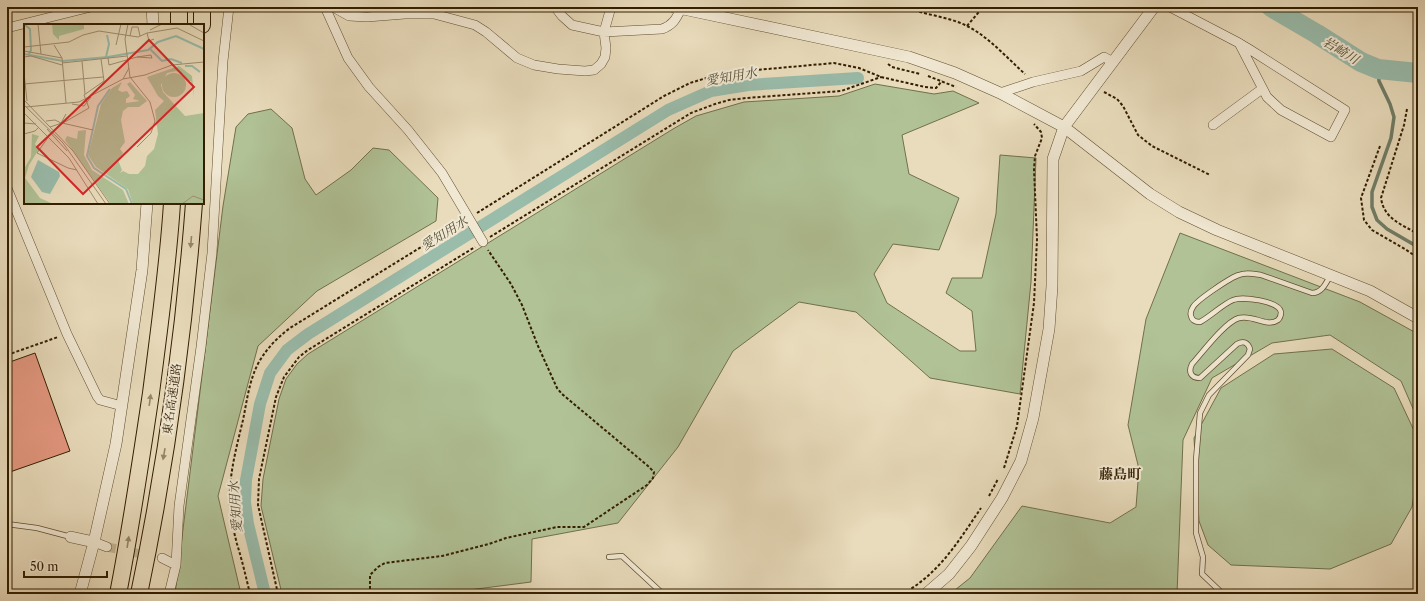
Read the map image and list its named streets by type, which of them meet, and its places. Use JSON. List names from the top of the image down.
{
  "streets": {
    "highway": ["東名高速道路"]
  },
  "districts": ["藤島町"],
  "water": ["岩崎川", "愛知用水"],
  "scale_bar": "50 m"
}
